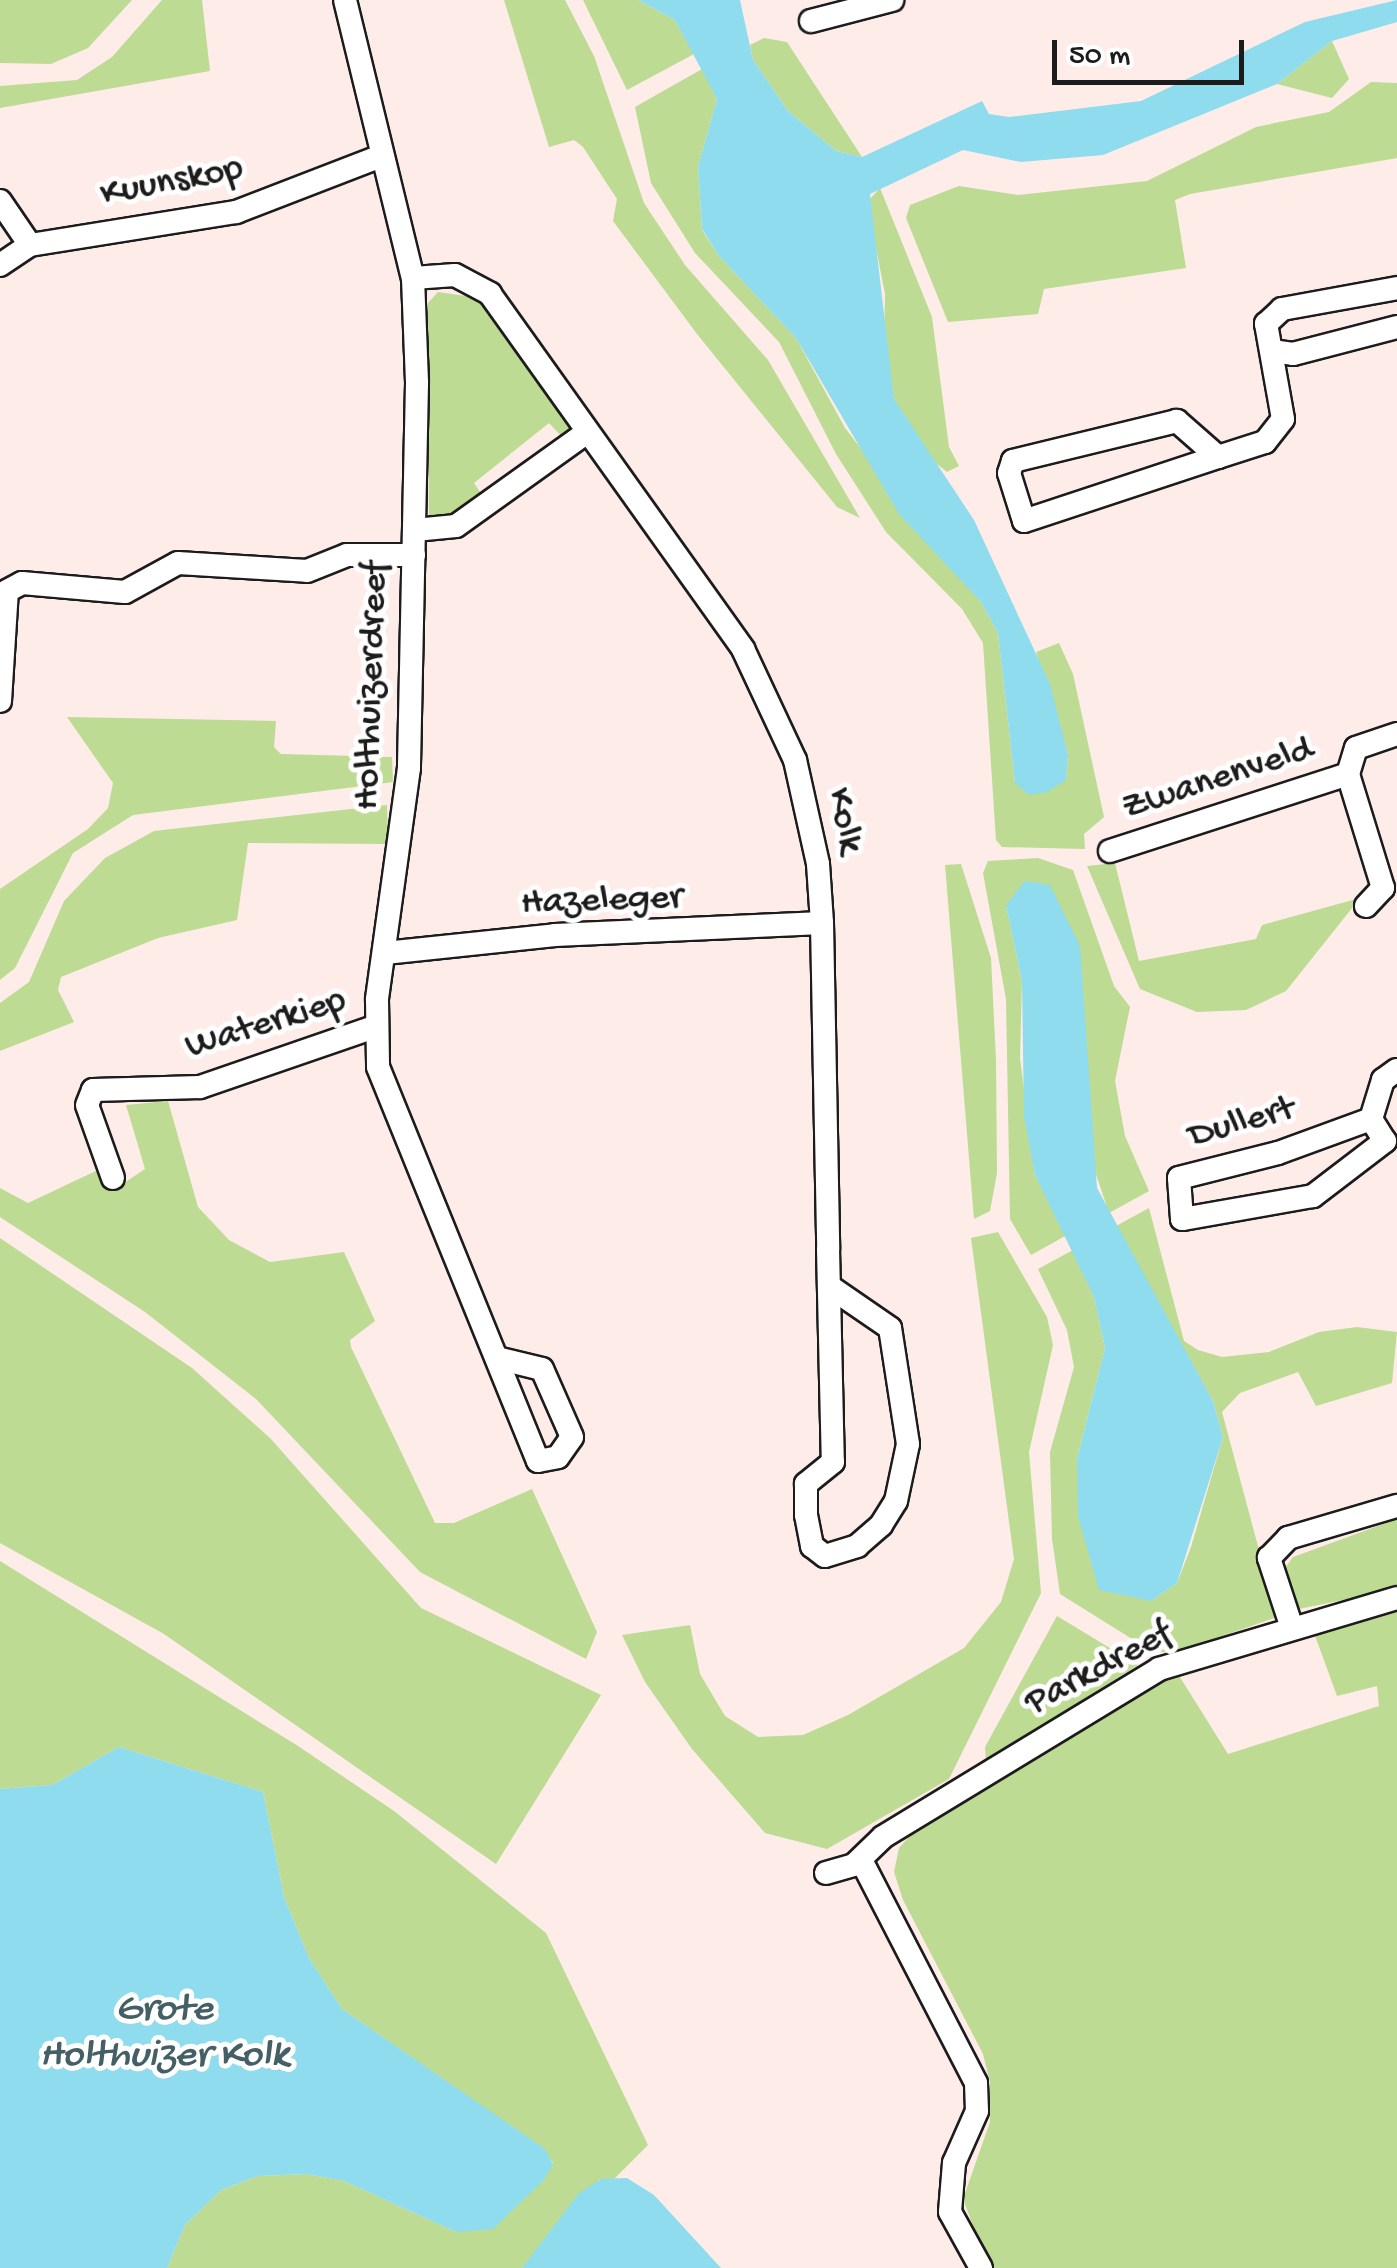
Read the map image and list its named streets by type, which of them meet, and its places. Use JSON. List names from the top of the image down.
{
  "streets": {
    "street": [
      "Kuunskop",
      "Holthuizerdreef",
      "Zwanenveld",
      "Kolk",
      "Hazeleger",
      "Waterkiep",
      "Dullert",
      "Parkdreef"
    ]
  },
  "crossings": [
    ["Kuunskop", "Holthuizerdreef"],
    ["Holthuizerdreef", "Kolk"],
    ["Holthuizerdreef", "Hazeleger"],
    ["Holthuizerdreef", "Waterkiep"],
    ["Kolk", "Hazeleger"]
  ],
  "water": ["Grote Holthuizer Kolk"],
  "scale_bar": "50 m"
}
